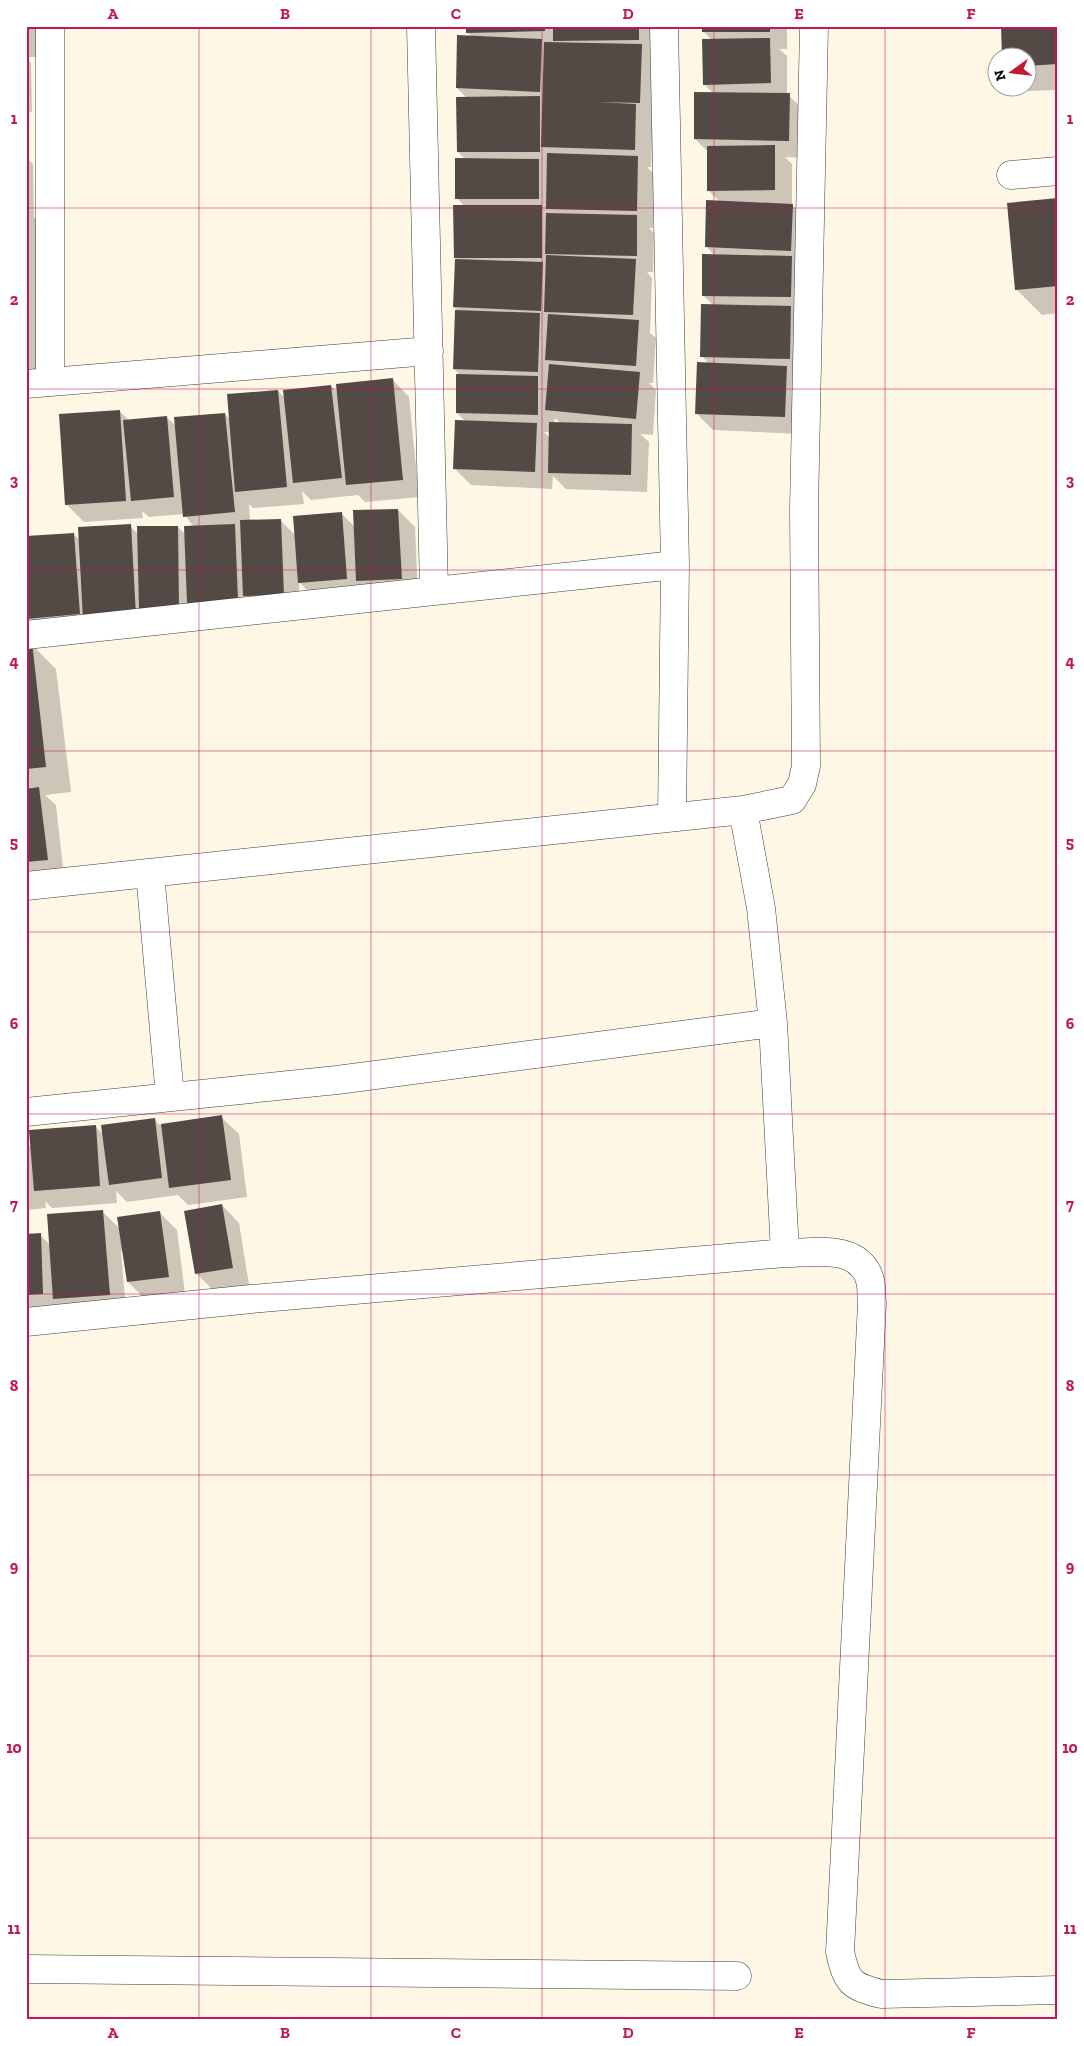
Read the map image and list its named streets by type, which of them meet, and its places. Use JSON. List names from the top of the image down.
{
  "north": "left",
  "grid": {
    "columns": [
      "A",
      "B",
      "C",
      "D",
      "E",
      "F"
    ],
    "rows": [
      "1",
      "2",
      "3",
      "4",
      "5",
      "6",
      "7",
      "8",
      "9",
      "10",
      "11"
    ]
  }
}
